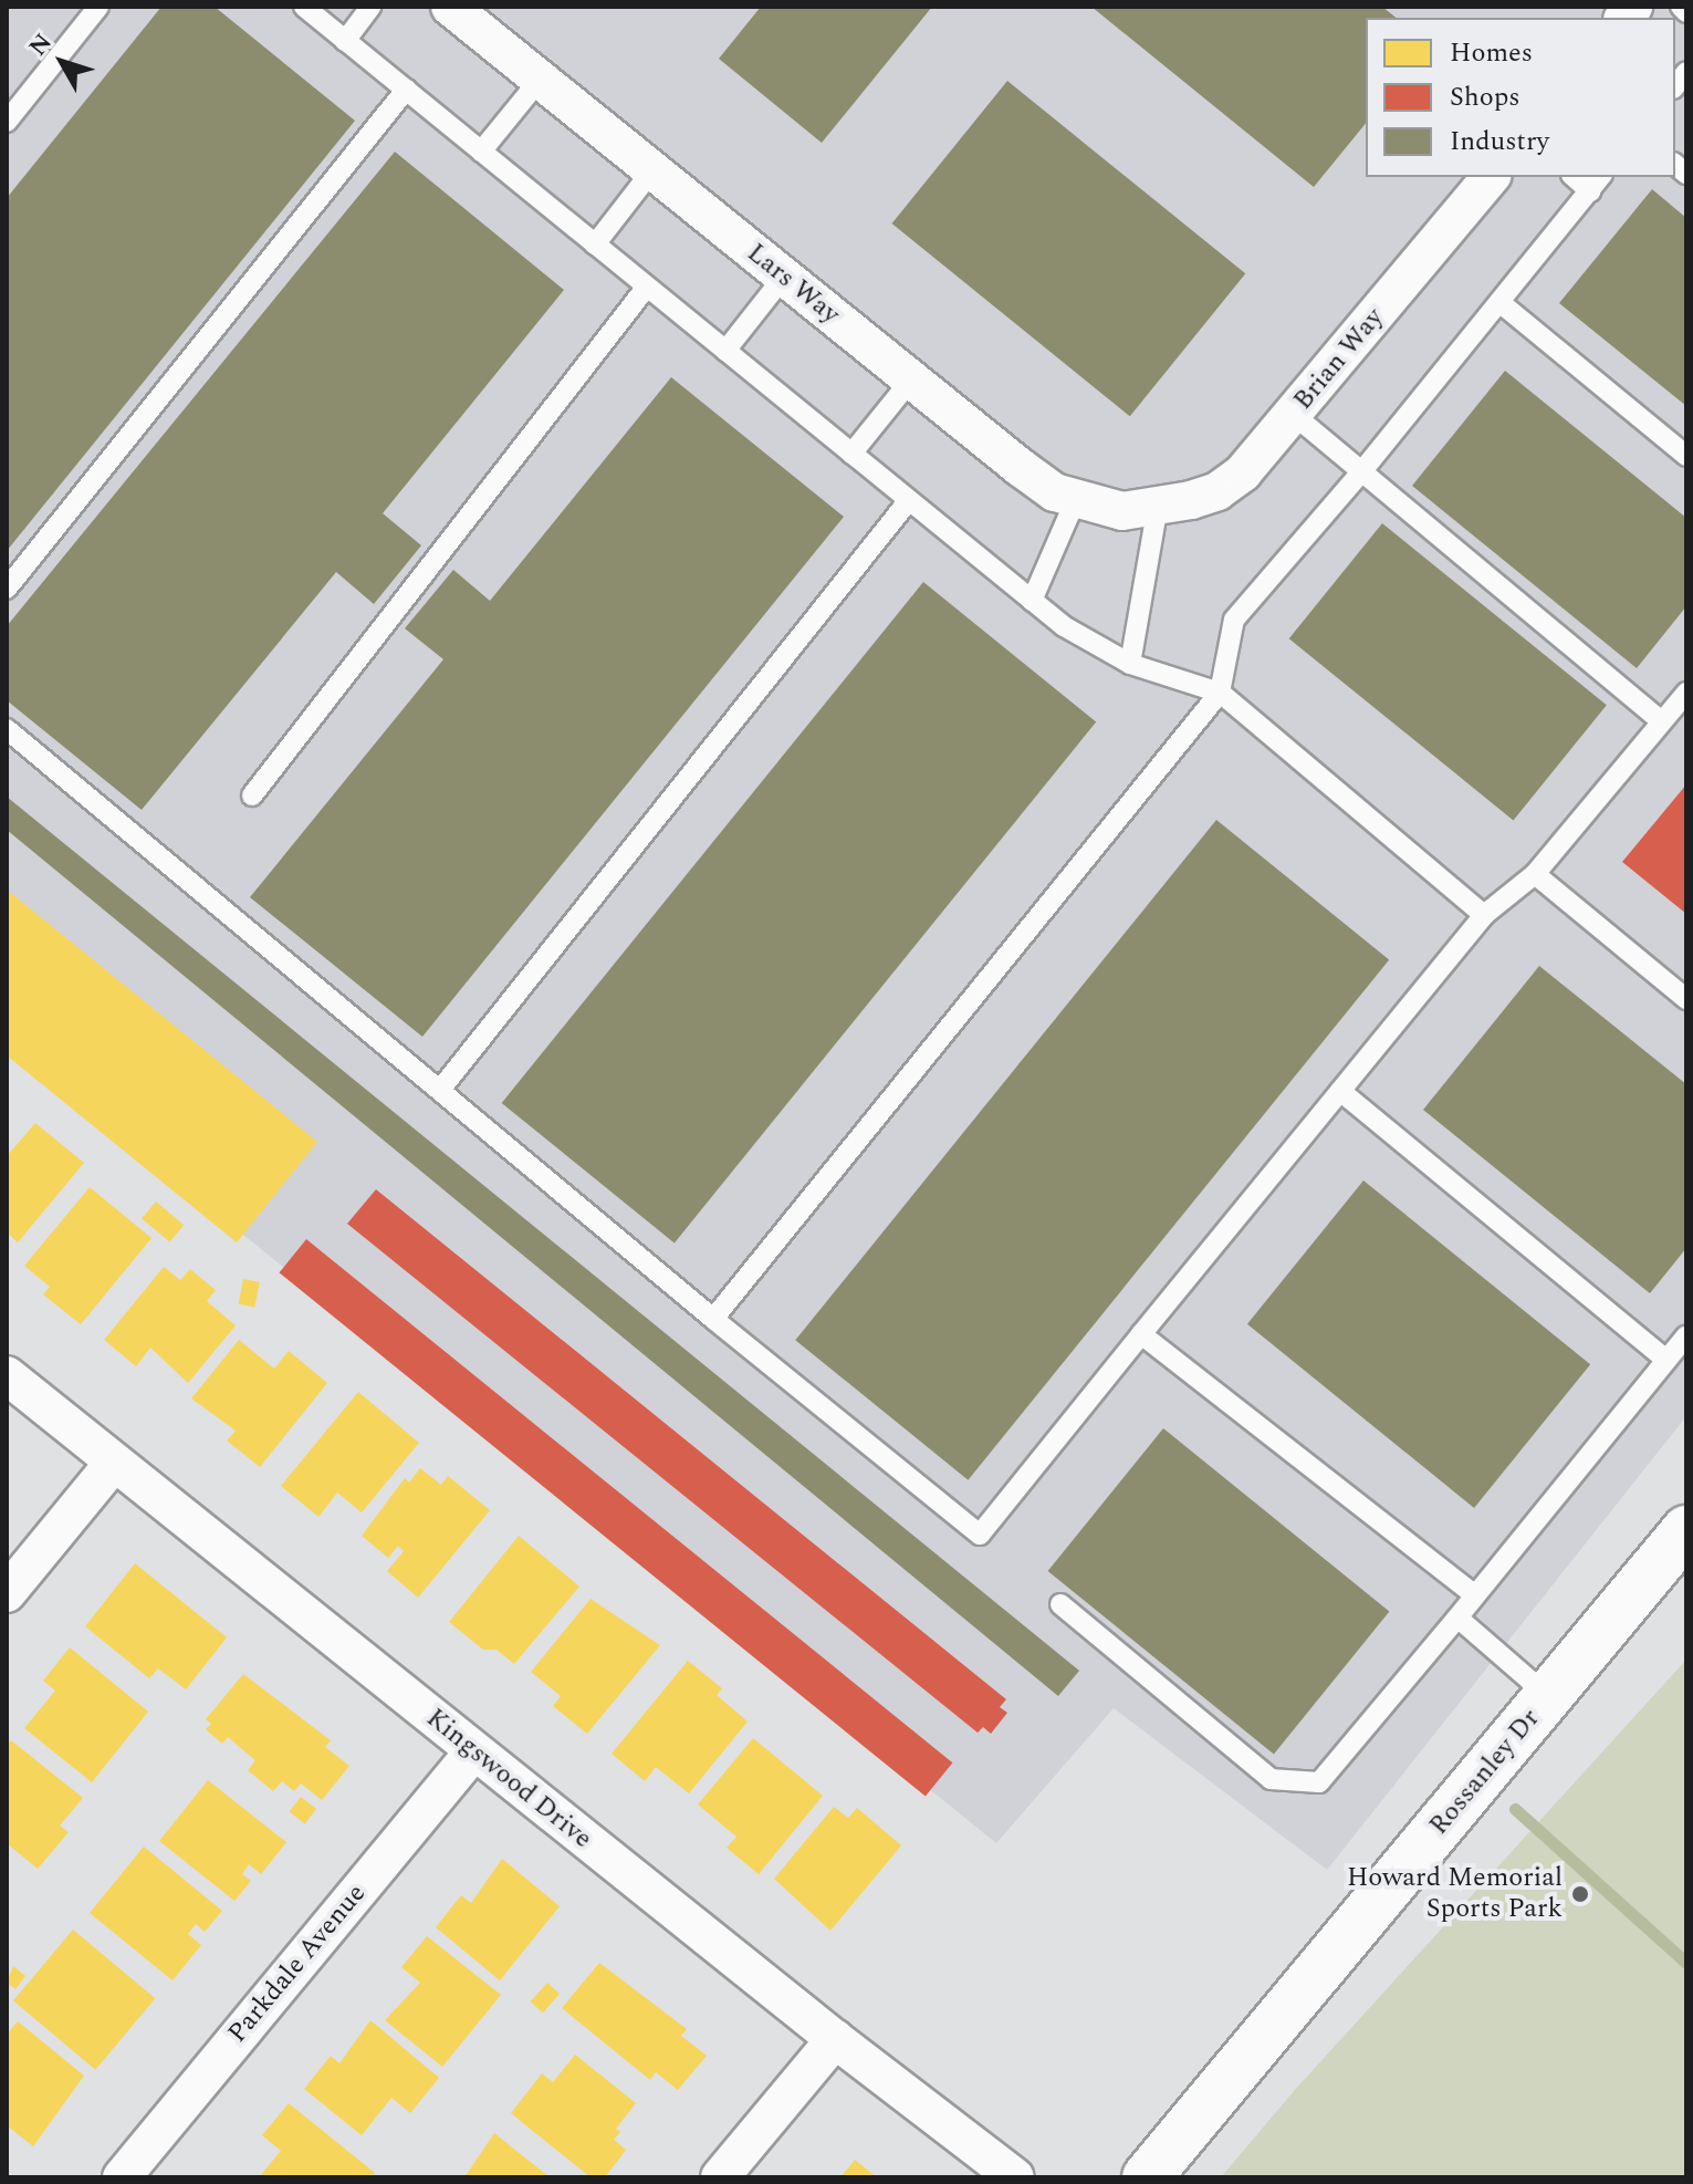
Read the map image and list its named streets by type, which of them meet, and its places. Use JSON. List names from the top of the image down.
{
  "streets": {
    "main road": ["Rossanley Dr"],
    "street": [
      "Lars Way",
      "Brian Way",
      "Kingswood Drive",
      "Parkdale Avenue"
    ]
  },
  "crossings": [
    ["Lars Way", "Brian Way"],
    ["Kingswood Drive", "Parkdale Avenue"]
  ],
  "places": ["Howard Memorial Sports Park"],
  "legend": ["Homes", "Shops", "Industry"],
  "north": "top left"
}
